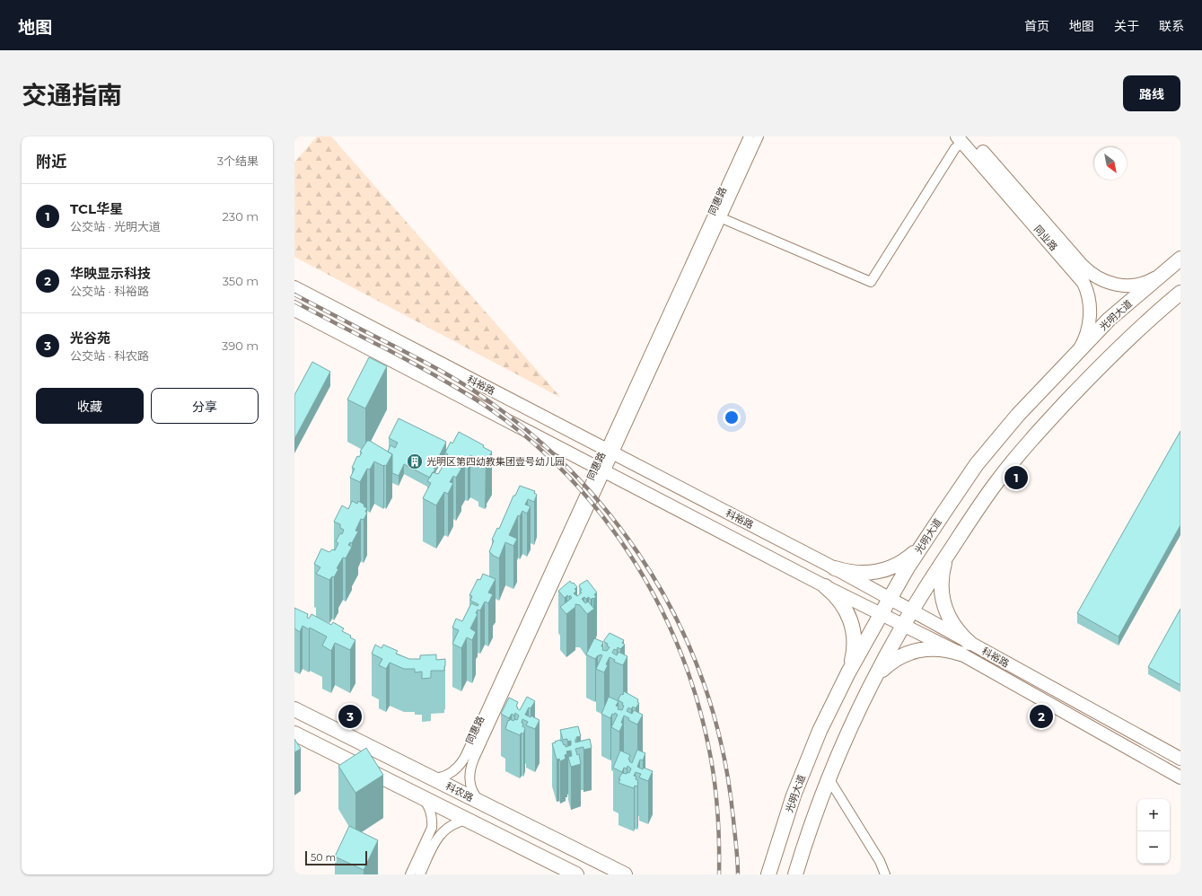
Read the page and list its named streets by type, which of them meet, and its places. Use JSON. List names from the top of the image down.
{
  "streets": {
    "main road": [
      "同业路",
      "光明大道",
      "科裕路",
      "科农路"
    ],
    "street": ["同惠路"]
  },
  "crossings": [
    ["同惠路", "科裕路"],
    ["同惠路", "科农路"],
    ["同业路", "光明大道"],
    ["光明大道", "科裕路"]
  ],
  "places": {
    "building": ["光明区第四幼教集团壹号幼儿园"]
  },
  "scale_bar": "50 m",
  "north": "bottom right",
  "page": {
    "header": "地图",
    "nav": [
      "首页",
      "地图",
      "关于",
      "联系"
    ],
    "title": "交通指南",
    "buttons": [
      "路线",
      ["收藏", "分享"]
    ],
    "heading": ["附近", "3个结果"],
    "list": [
      {
        "mark": "1",
        "name": "TCL华星",
        "note": "公交站 · 光明大道",
        "value": "230 m"
      },
      {
        "mark": "2",
        "name": "华映显示科技",
        "note": "公交站 · 科裕路",
        "value": "350 m"
      },
      {
        "mark": "3",
        "name": "光谷苑",
        "note": "公交站 · 科农路",
        "value": "390 m"
      }
    ],
    "pins": ["1", "2", "3"],
    "map_buttons": ["+", "−"],
    "scale": "50 m"
  }
}
